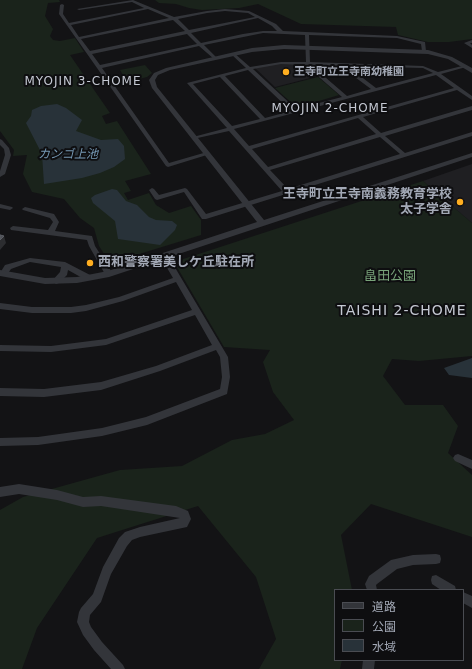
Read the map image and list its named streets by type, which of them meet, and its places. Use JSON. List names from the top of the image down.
{
  "districts": ["MYOJIN 3-CHOME", "MYOJIN 2-CHOME", "TAISHI 2-CHOME"],
  "water": ["カンゴ上池"],
  "parks": ["畠田公園"],
  "places": ["王寺町立王寺南幼稚園", "王寺町立王寺南義務教育学校 太子学舎", "西和警察署美しケ丘駐在所"],
  "legend": ["道路", "公園", "水域"]
}
